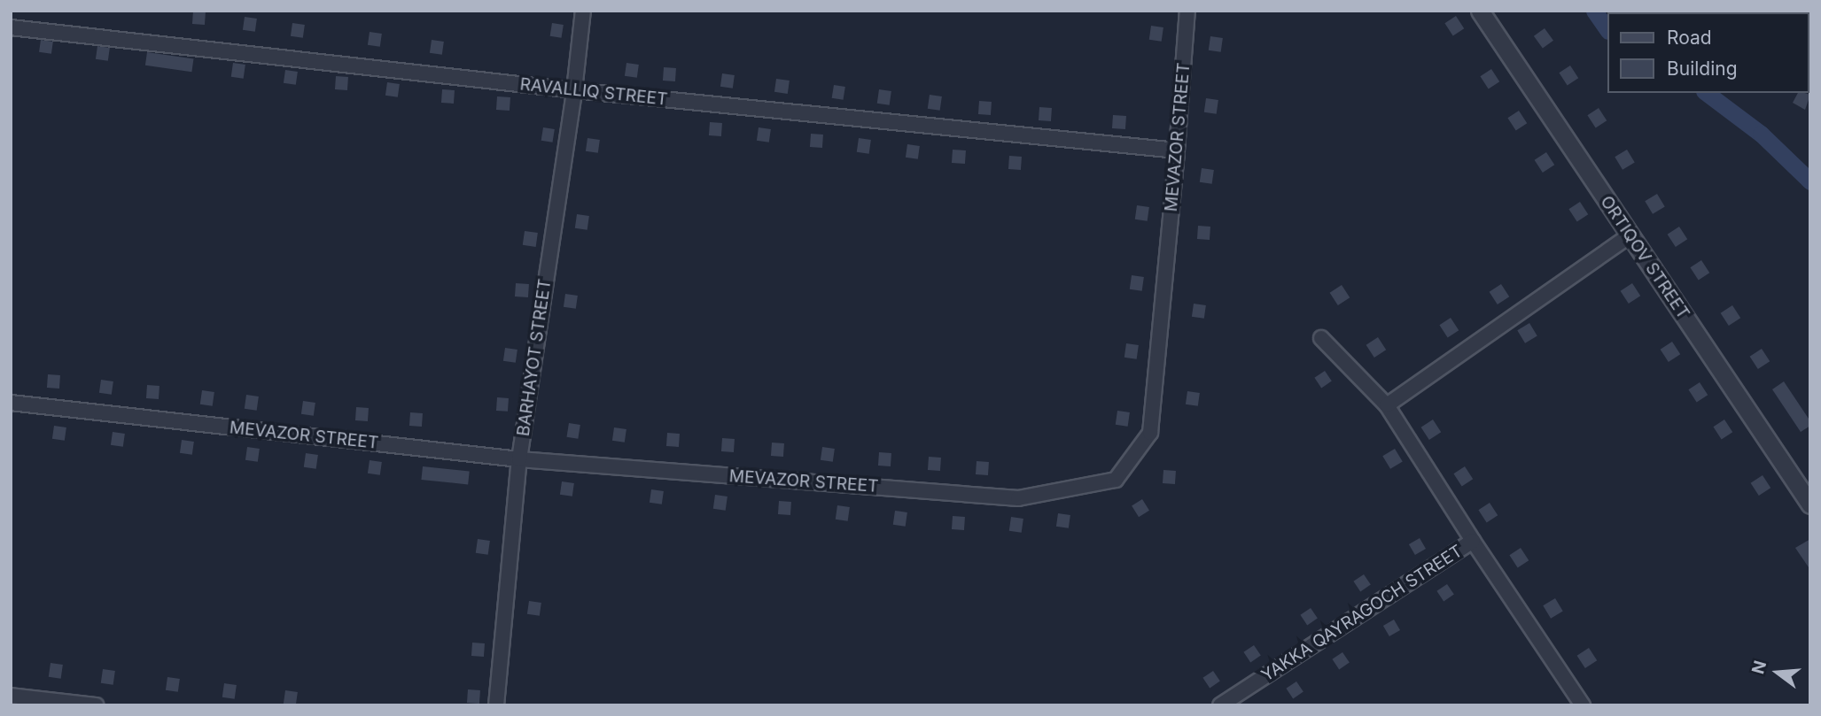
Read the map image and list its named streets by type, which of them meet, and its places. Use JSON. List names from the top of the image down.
{
  "streets": {
    "street": [
      "RAVALLIQ STREET",
      "MEVAZOR STREET",
      "ORTIQOV STREET",
      "BARHAYOT STREET",
      "YAKKA QAYRAGOCH STREET"
    ]
  },
  "crossings": [
    ["RAVALLIQ STREET", "MEVAZOR STREET"],
    ["RAVALLIQ STREET", "BARHAYOT STREET"],
    ["MEVAZOR STREET", "BARHAYOT STREET"]
  ],
  "legend": ["Road", "Building"],
  "north": "left"
}
